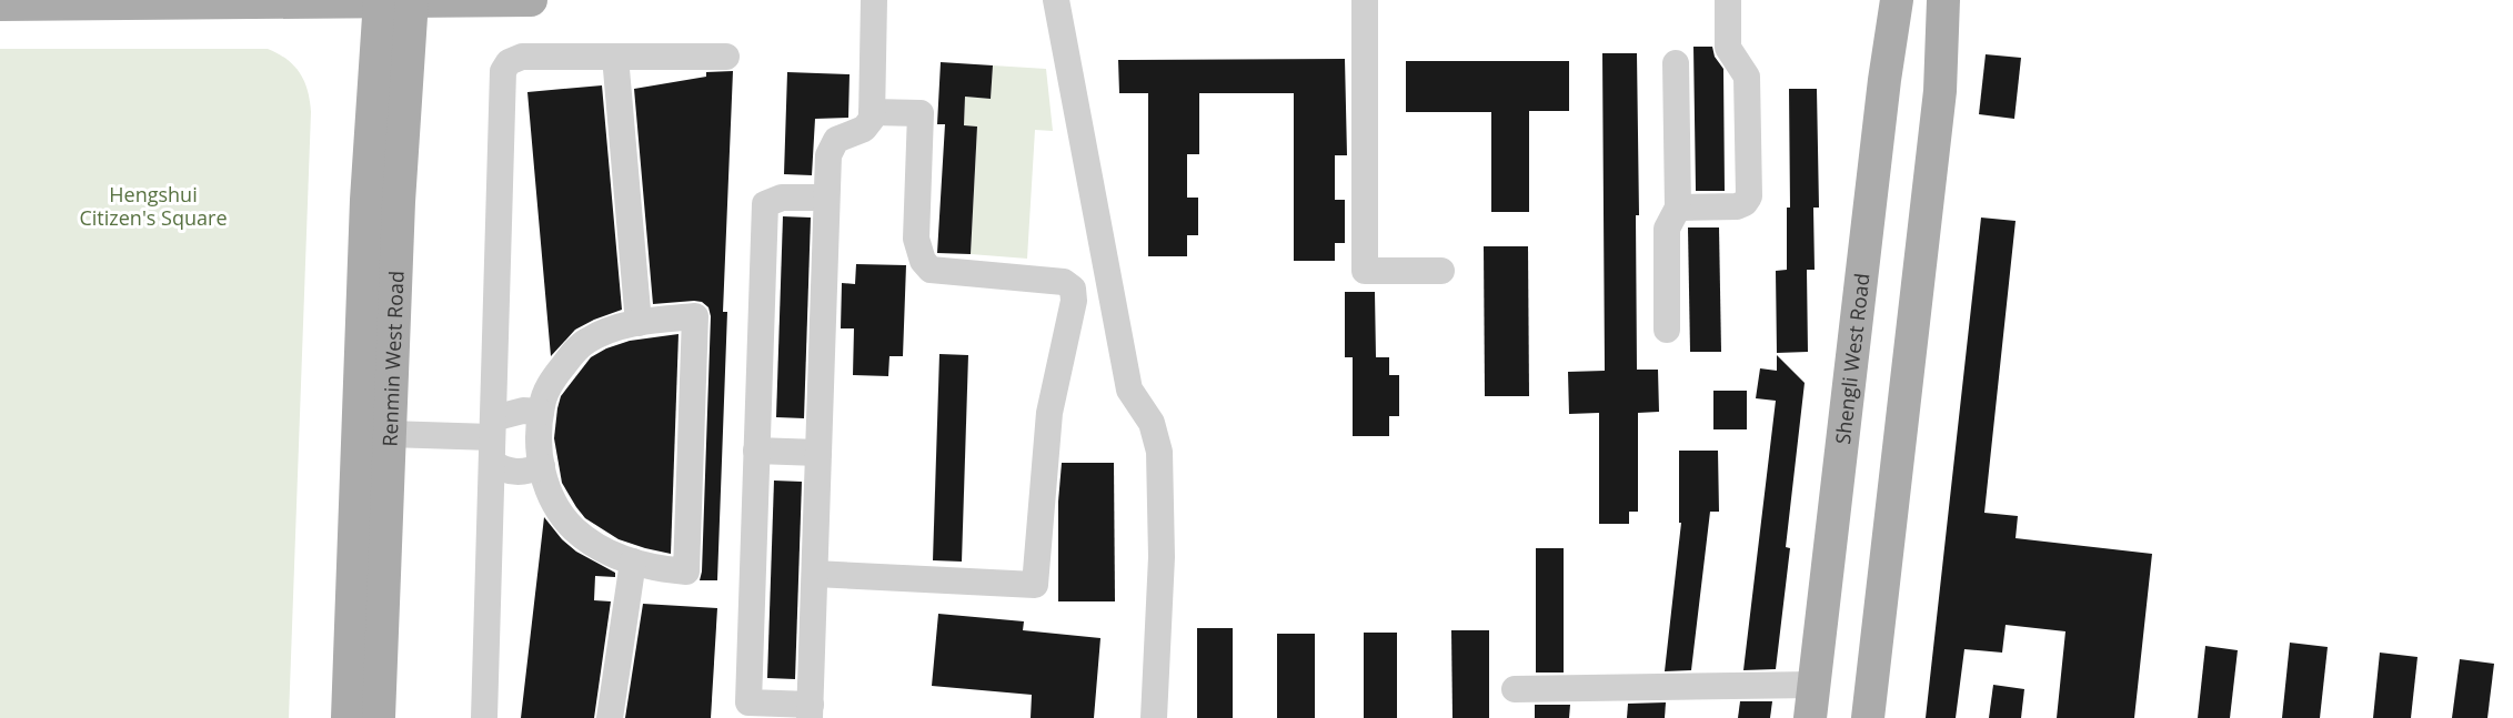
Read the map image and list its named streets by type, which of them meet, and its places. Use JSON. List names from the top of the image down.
{
  "streets": {
    "main road": ["Renmin West Road", "Shengli West Road"]
  },
  "parks": ["Hengshui Citizen's Square"]
}
